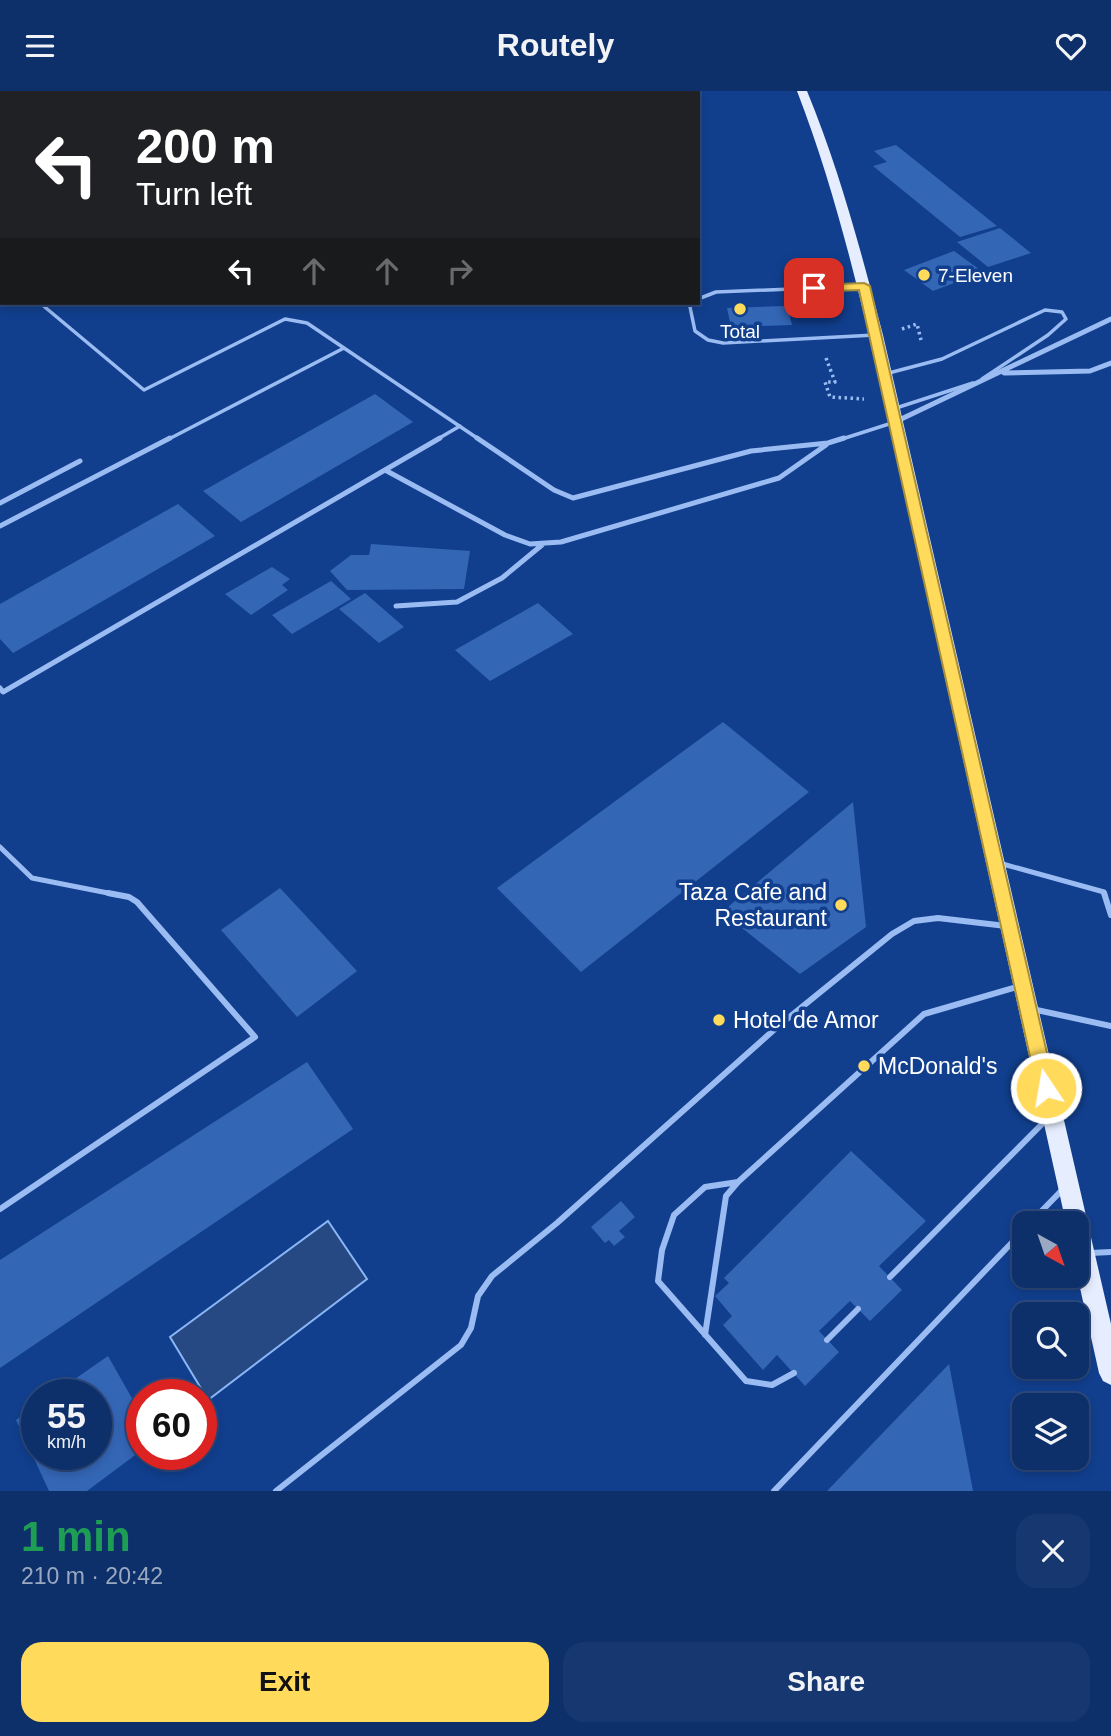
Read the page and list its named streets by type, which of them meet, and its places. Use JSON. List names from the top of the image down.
{
  "places": [
    "7-Eleven",
    "Total",
    "Taza Cafe and Restaurant",
    "Hotel de Amor",
    "McDonald's"
  ],
  "north": "bottom right",
  "page": {
    "header": "Routely",
    "turn": ["200 m", "Turn left"],
    "speed": "55 km/h",
    "limit": "60",
    "heading": ["1 min", "210 m · 20:42"],
    "buttons": ["Exit", "Share"]
  }
}
